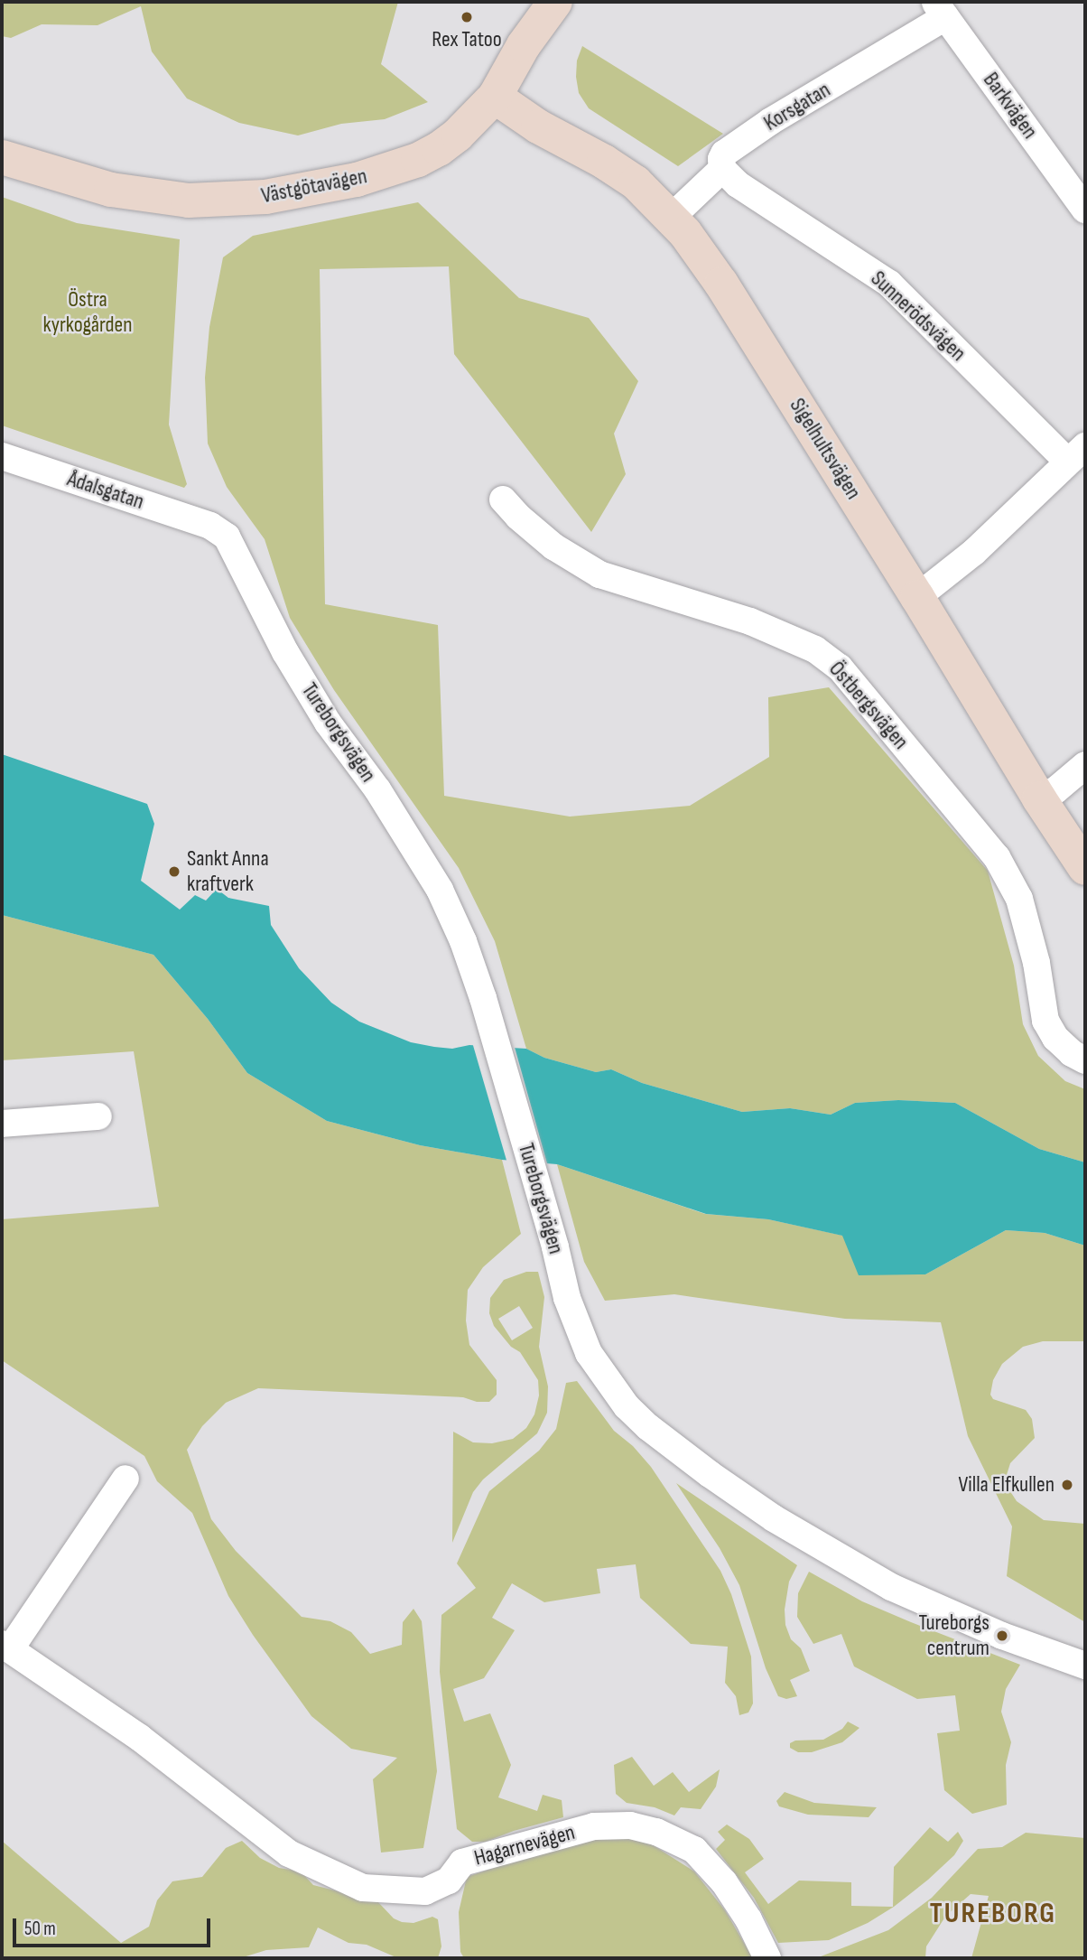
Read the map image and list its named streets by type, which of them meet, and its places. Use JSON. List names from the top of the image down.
{
  "streets": {
    "street": [
      "Barkvägen",
      "Korsgatan",
      "Västgötavägen",
      "Sunnerödsvägen",
      "Sigelhultsvägen",
      "Ådalsgatan",
      "Östbergsvägen",
      "Tureborgsvägen",
      "Hagarnevägen"
    ]
  },
  "crossings": [
    ["Barkvägen", "Korsgatan"],
    ["Korsgatan", "Sunnerödsvägen"],
    ["Korsgatan", "Sigelhultsvägen"],
    ["Västgötavägen", "Sigelhultsvägen"],
    ["Ådalsgatan", "Tureborgsvägen"]
  ],
  "districts": ["TUREBORG"],
  "parks": ["Östra kyrkogården"],
  "places": [
    "Rex Tatoo",
    "Sankt Anna kraftverk",
    "Villa Elfkullen",
    "Tureborgs centrum"
  ],
  "scale_bar": "50 m"
}
